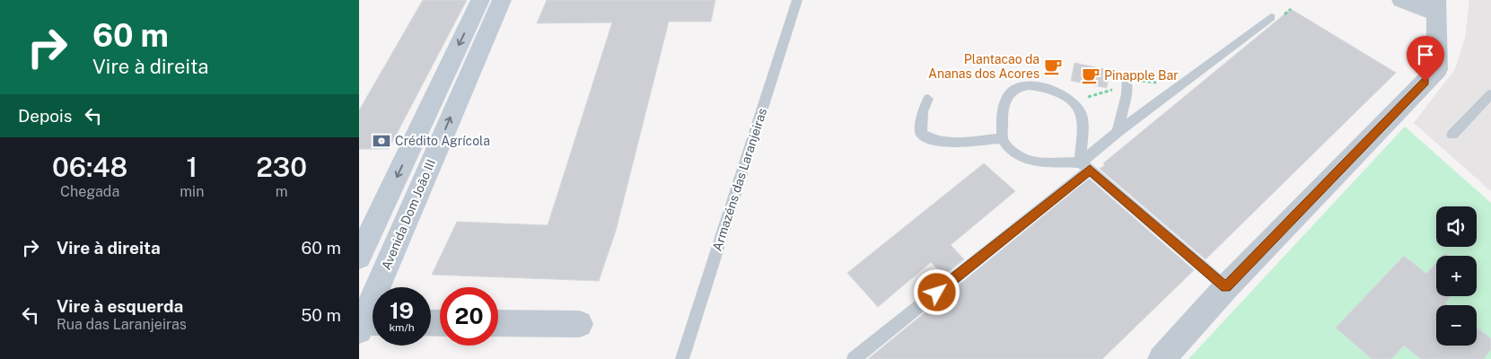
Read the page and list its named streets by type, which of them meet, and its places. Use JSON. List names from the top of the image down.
{
  "streets": {
    "main road": ["Avenida Dom João III"],
    "lane": ["Armazéns das Laranjeiras"]
  },
  "places": {
    "cafe": ["Plantacao da Ananas dos Acores", "Pinapple Bar"],
    "bank": ["Crédito Agrícola"]
  },
  "page": {
    "turn": ["60 m", "Vire à direita"],
    "then": "Depois",
    "eta": [
      "06:48",
      "Chegada",
      "1",
      "min",
      "230",
      "m"
    ],
    "map_buttons": ["+", "−"],
    "list": [
      {
        "name": "Vire à direita",
        "value": "60 m"
      },
      {
        "name": "Vire à esquerda",
        "note": "Rua das Laranjeiras",
        "value": "50 m"
      }
    ],
    "speed": "19 km/h",
    "limit": "20"
  }
}
